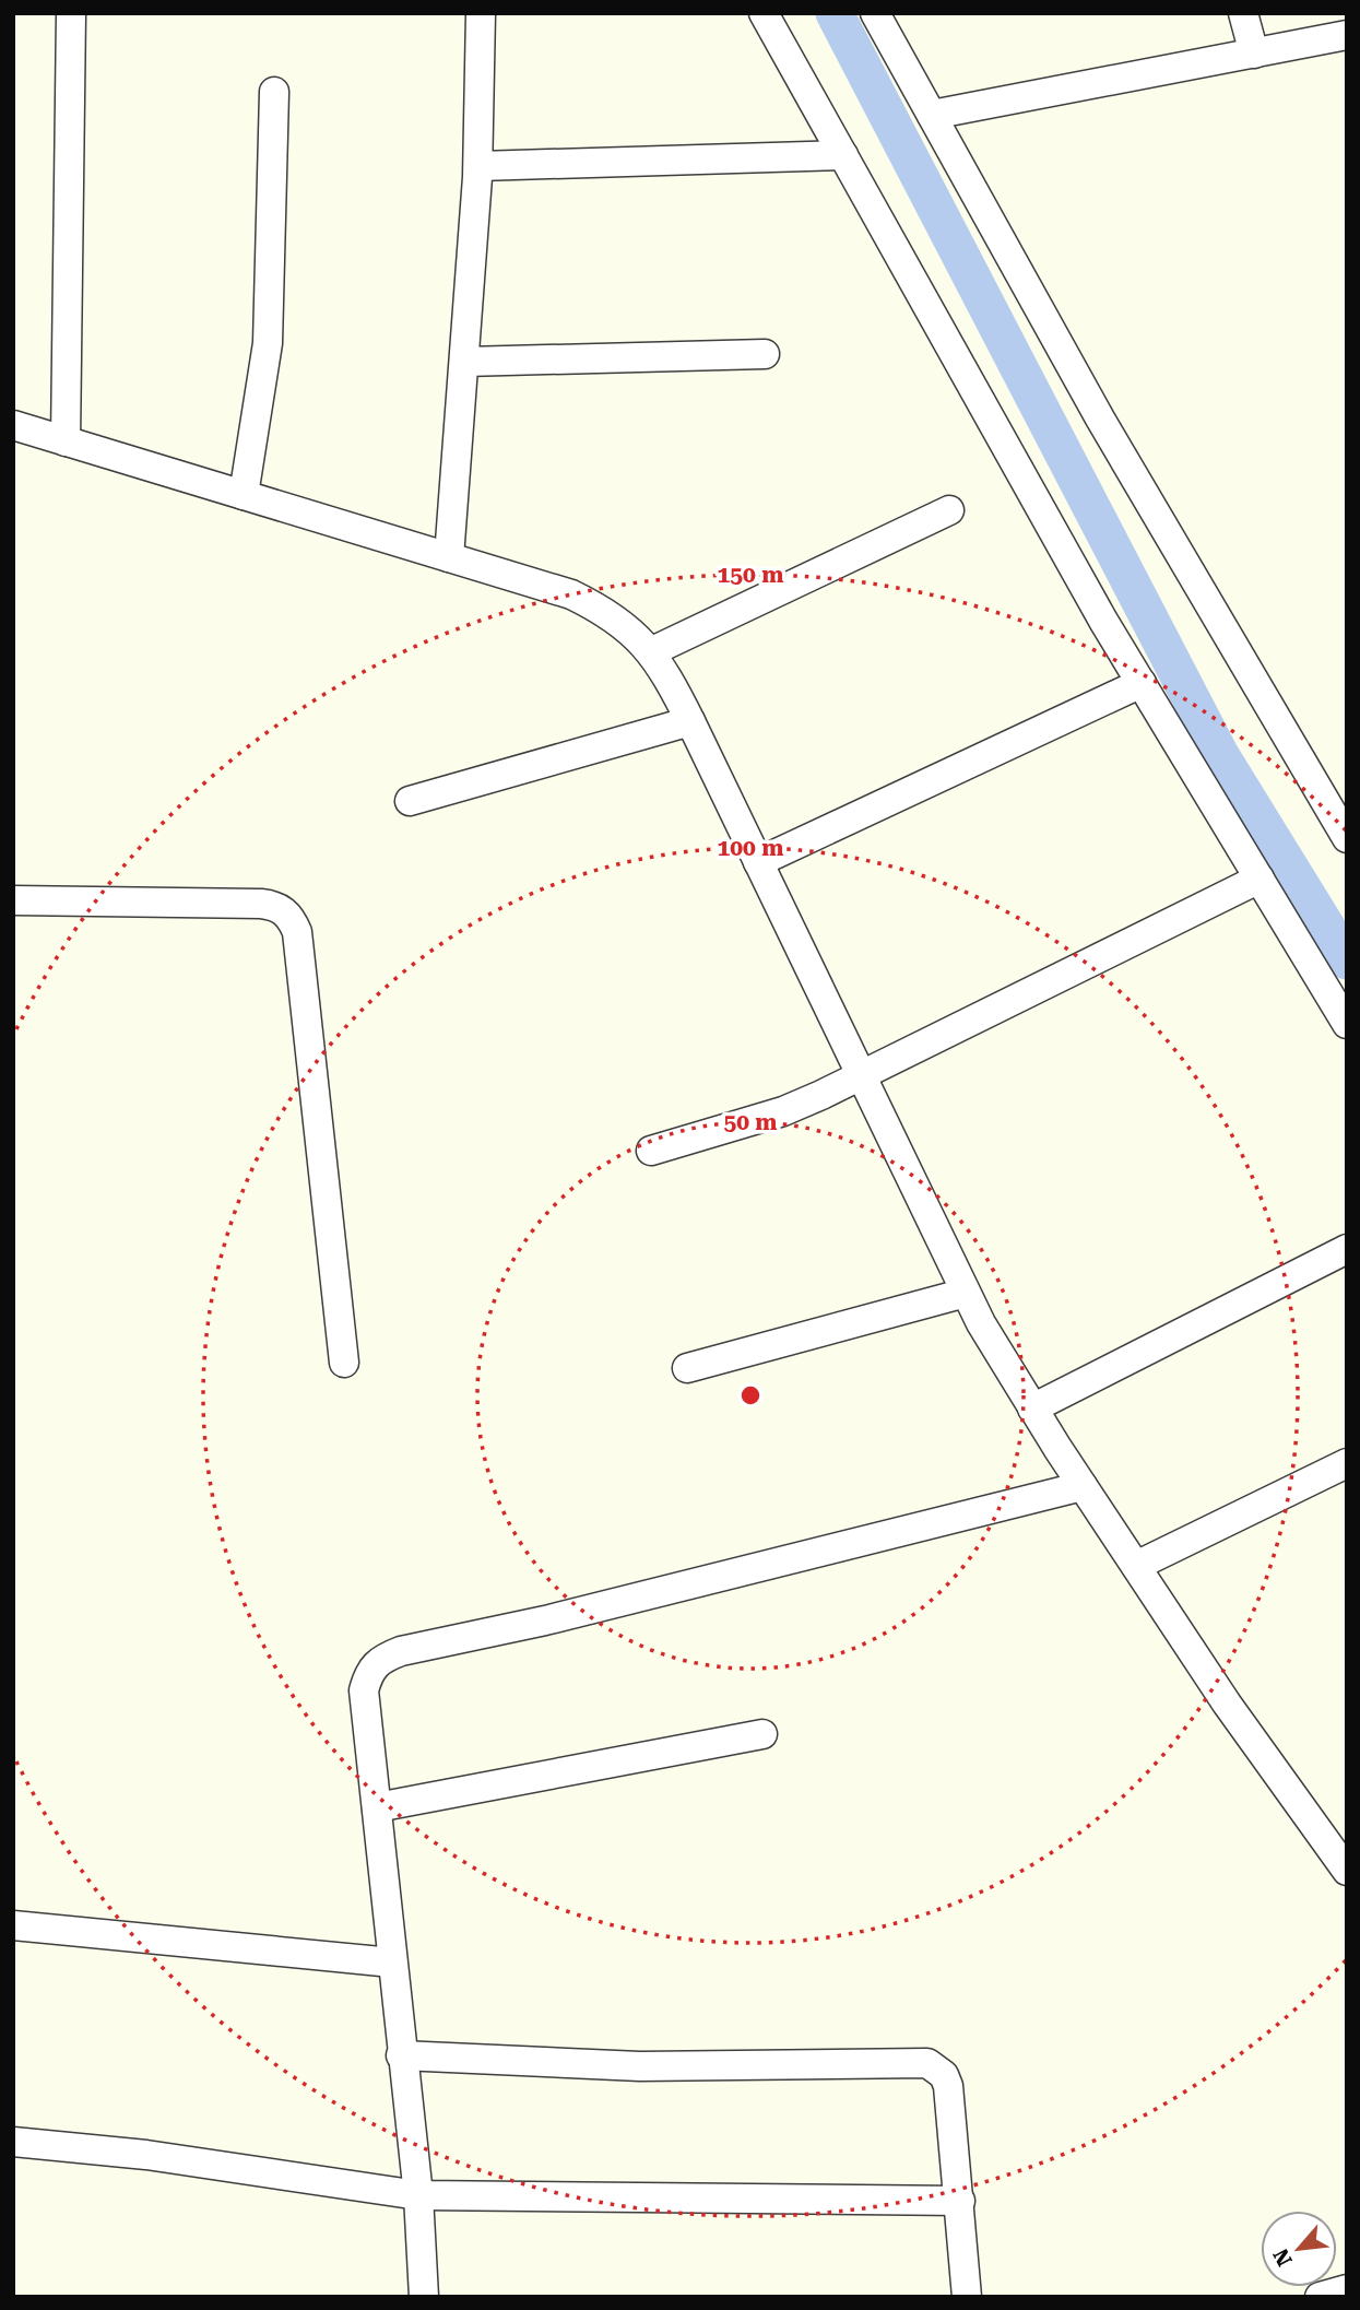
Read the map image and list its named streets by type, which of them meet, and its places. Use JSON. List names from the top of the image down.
{
  "north": "bottom left",
  "rings": ["150 m", "100 m", "50 m"]
}
